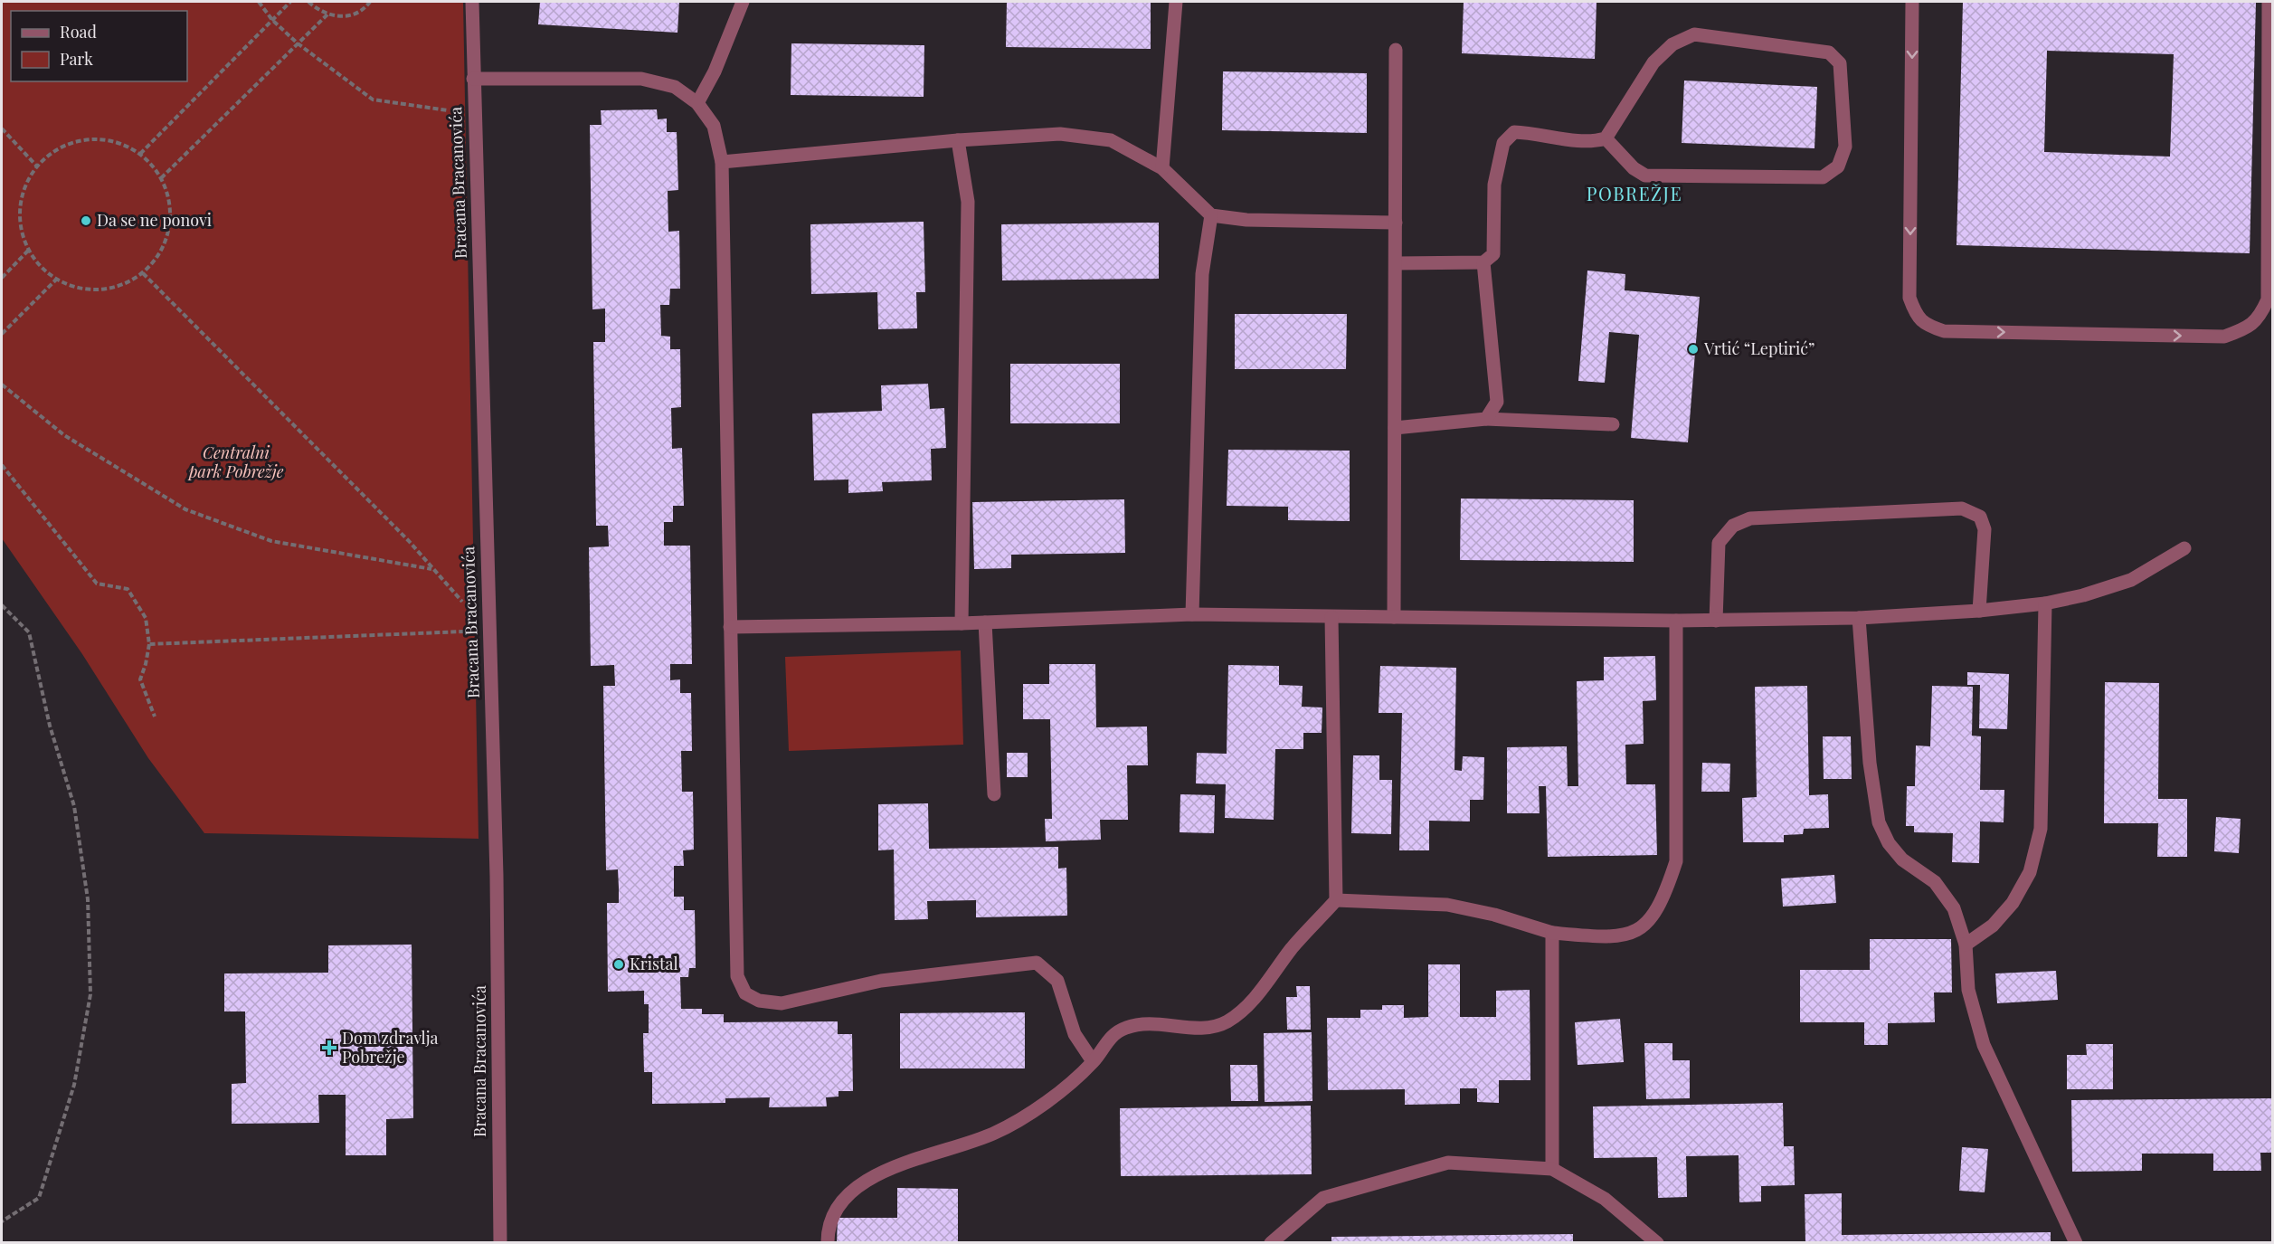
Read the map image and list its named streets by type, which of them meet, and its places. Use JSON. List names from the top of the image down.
{
  "streets": {
    "street": ["Bracana Bracanovića"]
  },
  "districts": ["POBREŽJE"],
  "parks": ["Centralni park Pobrežje"],
  "places": {
    "other": ["Da se ne ponovi", "Vrtić “Leptirić”", "Kristal"],
    "health": ["Dom zdravlja Pobrežje"]
  },
  "legend": ["Road", "Park"]
}
